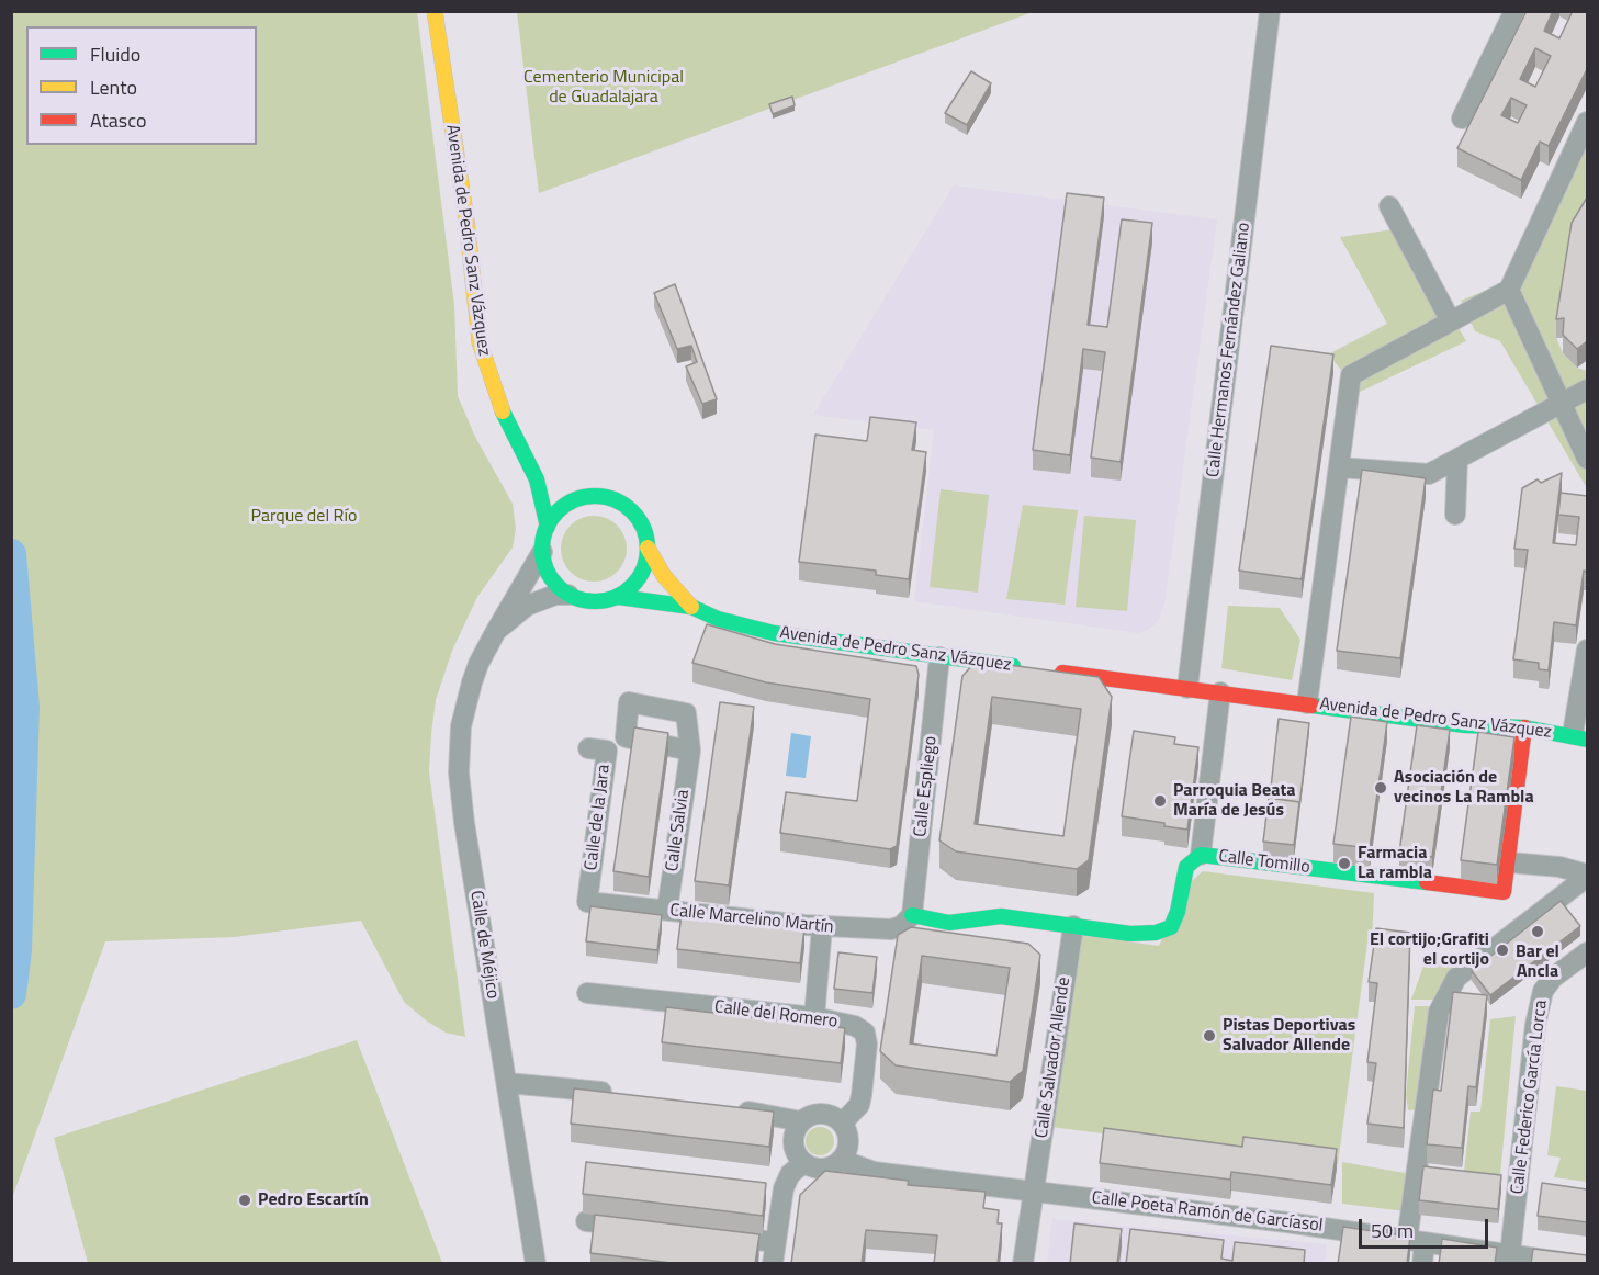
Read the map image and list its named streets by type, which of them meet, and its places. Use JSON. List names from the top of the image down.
{
  "streets": {
    "street": [
      "Avenida de Pedro Sanz Vázquez",
      "Calle Hermanos Fernández Galiano",
      "Calle Espliego",
      "Calle de la Jara",
      "Calle Salvia",
      "Calle Tomillo",
      "Calle Marcelino Martín",
      "Calle de Méjico",
      "Calle del Romero",
      "Calle Salvador Allende",
      "Calle Federico García Lorca",
      "Calle Poeta Ramón de Garcíasol"
    ]
  },
  "crossings": [
    ["Avenida de Pedro Sanz Vázquez", "Calle Hermanos Fernández Galiano"],
    ["Avenida de Pedro Sanz Vázquez", "Calle Espliego"],
    ["Avenida de Pedro Sanz Vázquez", "Calle Tomillo"],
    ["Avenida de Pedro Sanz Vázquez", "Calle de Méjico"],
    ["Calle Espliego", "Calle Tomillo"],
    ["Calle Espliego", "Calle Marcelino Martín"],
    ["Calle de la Jara", "Calle Marcelino Martín"],
    ["Calle Salvia", "Calle Marcelino Martín"],
    ["Calle Tomillo", "Calle Marcelino Martín"],
    ["Calle Tomillo", "Calle Salvador Allende"],
    ["Calle del Romero", "Calle Poeta Ramón de Garcíasol"],
    ["Calle Salvador Allende", "Calle Poeta Ramón de Garcíasol"],
    ["Calle Federico García Lorca", "Calle Poeta Ramón de Garcíasol"]
  ],
  "parks": ["Cementerio Municipal de Guadalajara", "Parque del Río"],
  "places": [
    "Asociación de vecinos La Rambla",
    "Parroquia Beata María de Jesús",
    "Farmacia La rambla",
    "Bar el Ancla",
    "El cortijo;Grafiti el cortijo",
    "Pistas Deportivas Salvador Allende",
    "Pedro Escartín"
  ],
  "legend": ["Fluido", "Lento", "Atasco"],
  "scale_bar": "50 m"
}
